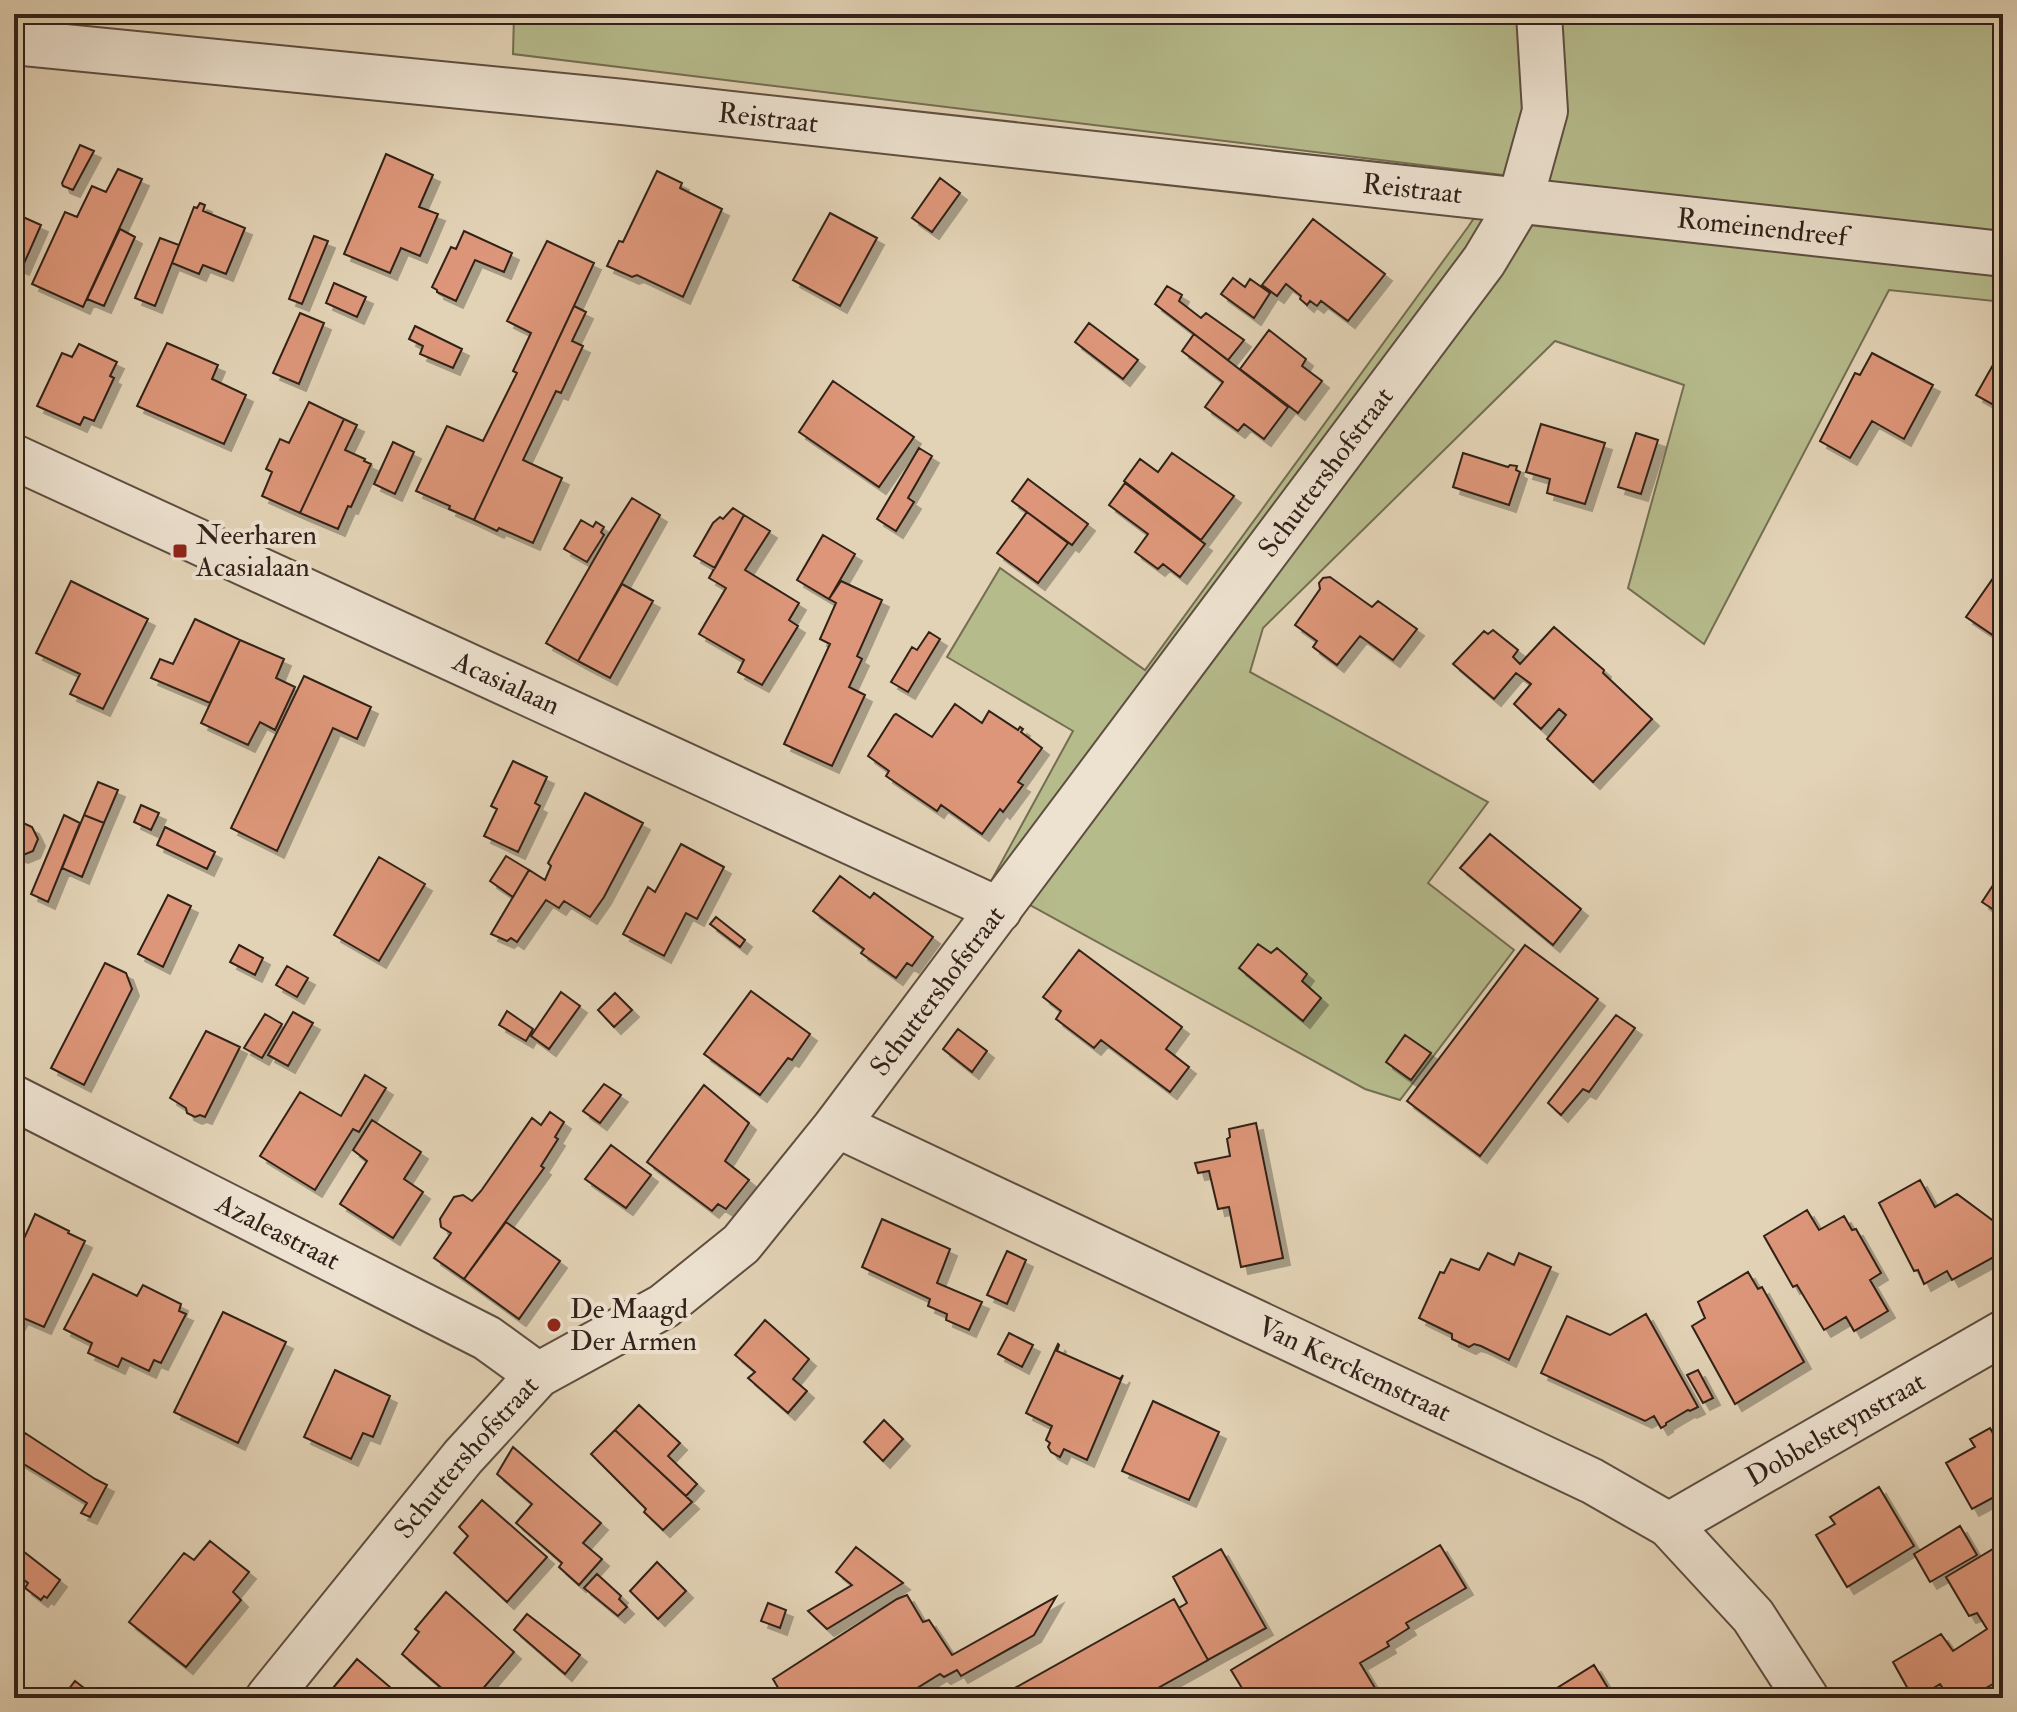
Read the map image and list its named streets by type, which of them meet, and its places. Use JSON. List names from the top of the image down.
{
  "streets": {
    "street": [
      "Reistraat",
      "Romeinendreef",
      "Schuttershofstraat",
      "Acasialaan",
      "Azaleastraat",
      "Van Kerckemstraat",
      "Dobbelsteynstraat"
    ]
  },
  "crossings": [
    ["Reistraat", "Romeinendreef"],
    ["Reistraat", "Schuttershofstraat"],
    ["Romeinendreef", "Schuttershofstraat"],
    ["Schuttershofstraat", "Acasialaan"],
    ["Schuttershofstraat", "Azaleastraat"],
    ["Schuttershofstraat", "Van Kerckemstraat"],
    ["Van Kerckemstraat", "Dobbelsteynstraat"]
  ],
  "places": {
    "transit": ["Neerharen Acasialaan"],
    "other": ["De Maagd Der Armen"]
  }
}
